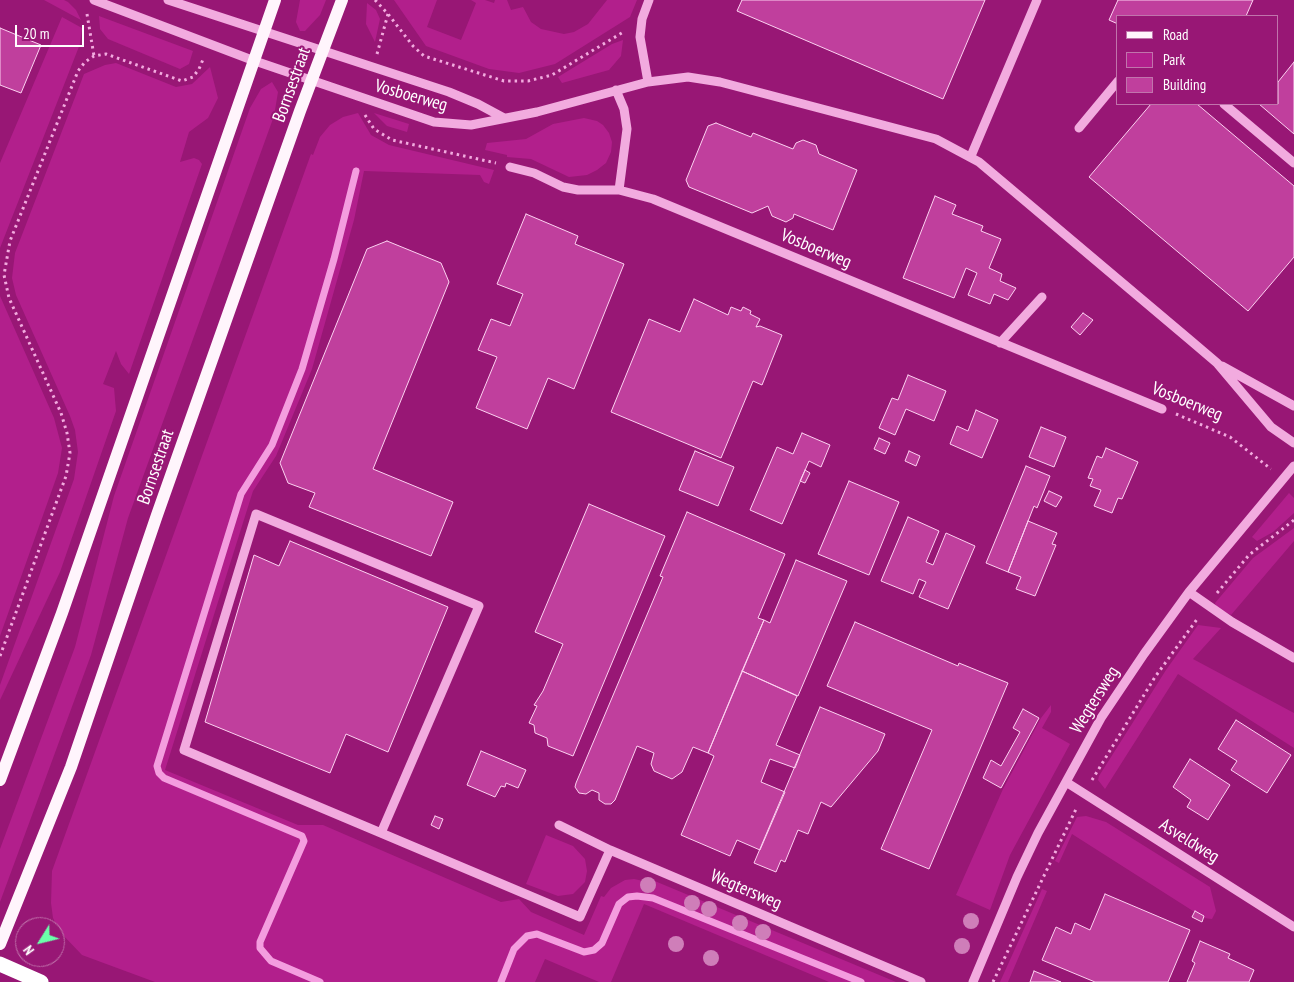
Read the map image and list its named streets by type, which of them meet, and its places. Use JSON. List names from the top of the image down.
{
  "streets": {
    "main road": ["Bornsestraat"],
    "street": ["Vosboerweg", "Wegtersweg", "Asveldweg"]
  },
  "crossings": [
    ["Bornsestraat", "Vosboerweg"],
    ["Vosboerweg", "Wegtersweg"],
    ["Wegtersweg", "Asveldweg"]
  ],
  "legend": ["Road", "Park", "Building"],
  "scale_bar": "20 m",
  "north": "bottom left"
}
